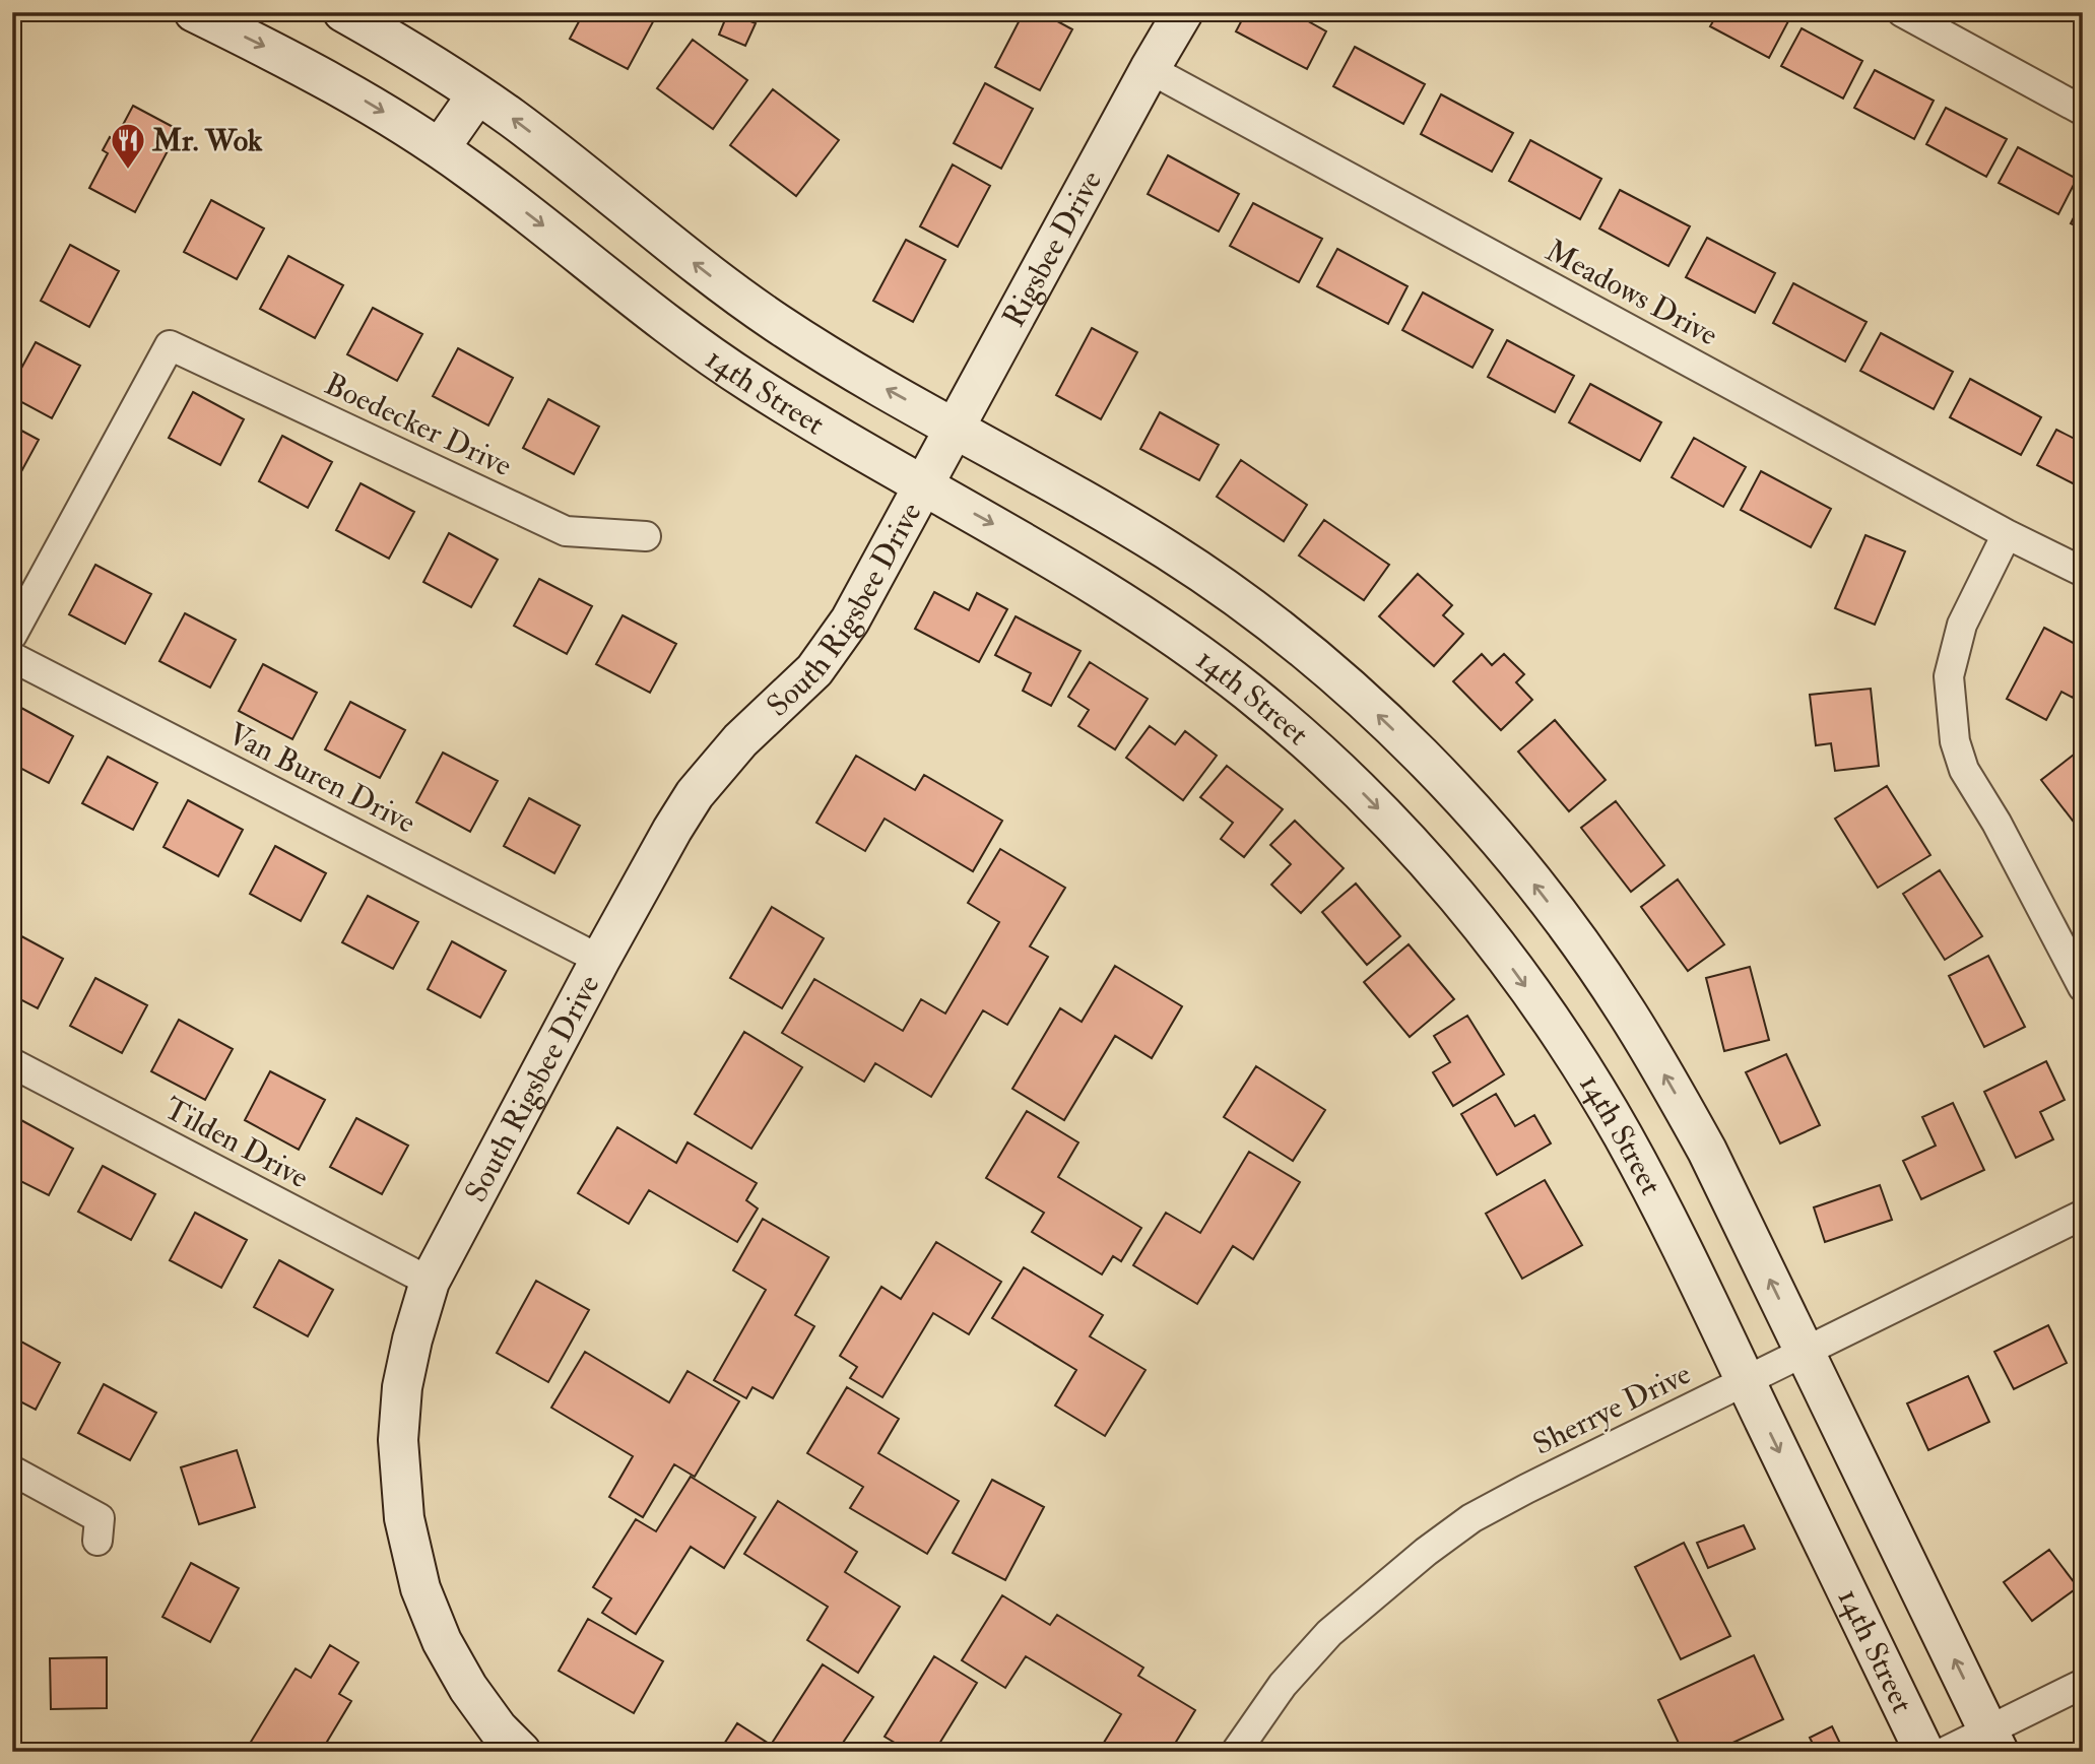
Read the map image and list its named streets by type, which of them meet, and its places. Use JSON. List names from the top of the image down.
{
  "streets": {
    "main road": ["Rigsbee Drive", "14th Street", "South Rigsbee Drive"],
    "street": [
      "Meadows Drive",
      "Boedecker Drive",
      "Van Buren Drive",
      "Tilden Drive",
      "Sherrye Drive"
    ]
  },
  "crossings": [
    ["Rigsbee Drive", "Meadows Drive"],
    ["Rigsbee Drive", "14th Street"],
    ["Rigsbee Drive", "South Rigsbee Drive"],
    ["14th Street", "South Rigsbee Drive"],
    ["14th Street", "Sherrye Drive"],
    ["South Rigsbee Drive", "Van Buren Drive"],
    ["South Rigsbee Drive", "Tilden Drive"]
  ],
  "places": {
    "restaurant": ["Mr. Wok"]
  }
}
